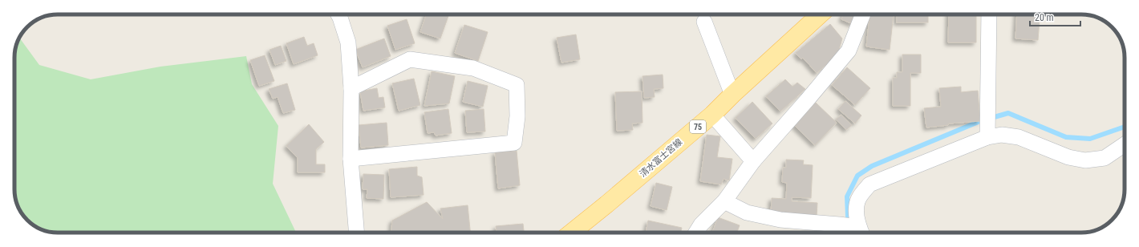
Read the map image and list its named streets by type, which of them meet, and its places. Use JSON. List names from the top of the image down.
{
  "streets": {
    "main road": ["75", "清水富士宮線"]
  },
  "scale_bar": "20 m"
}
